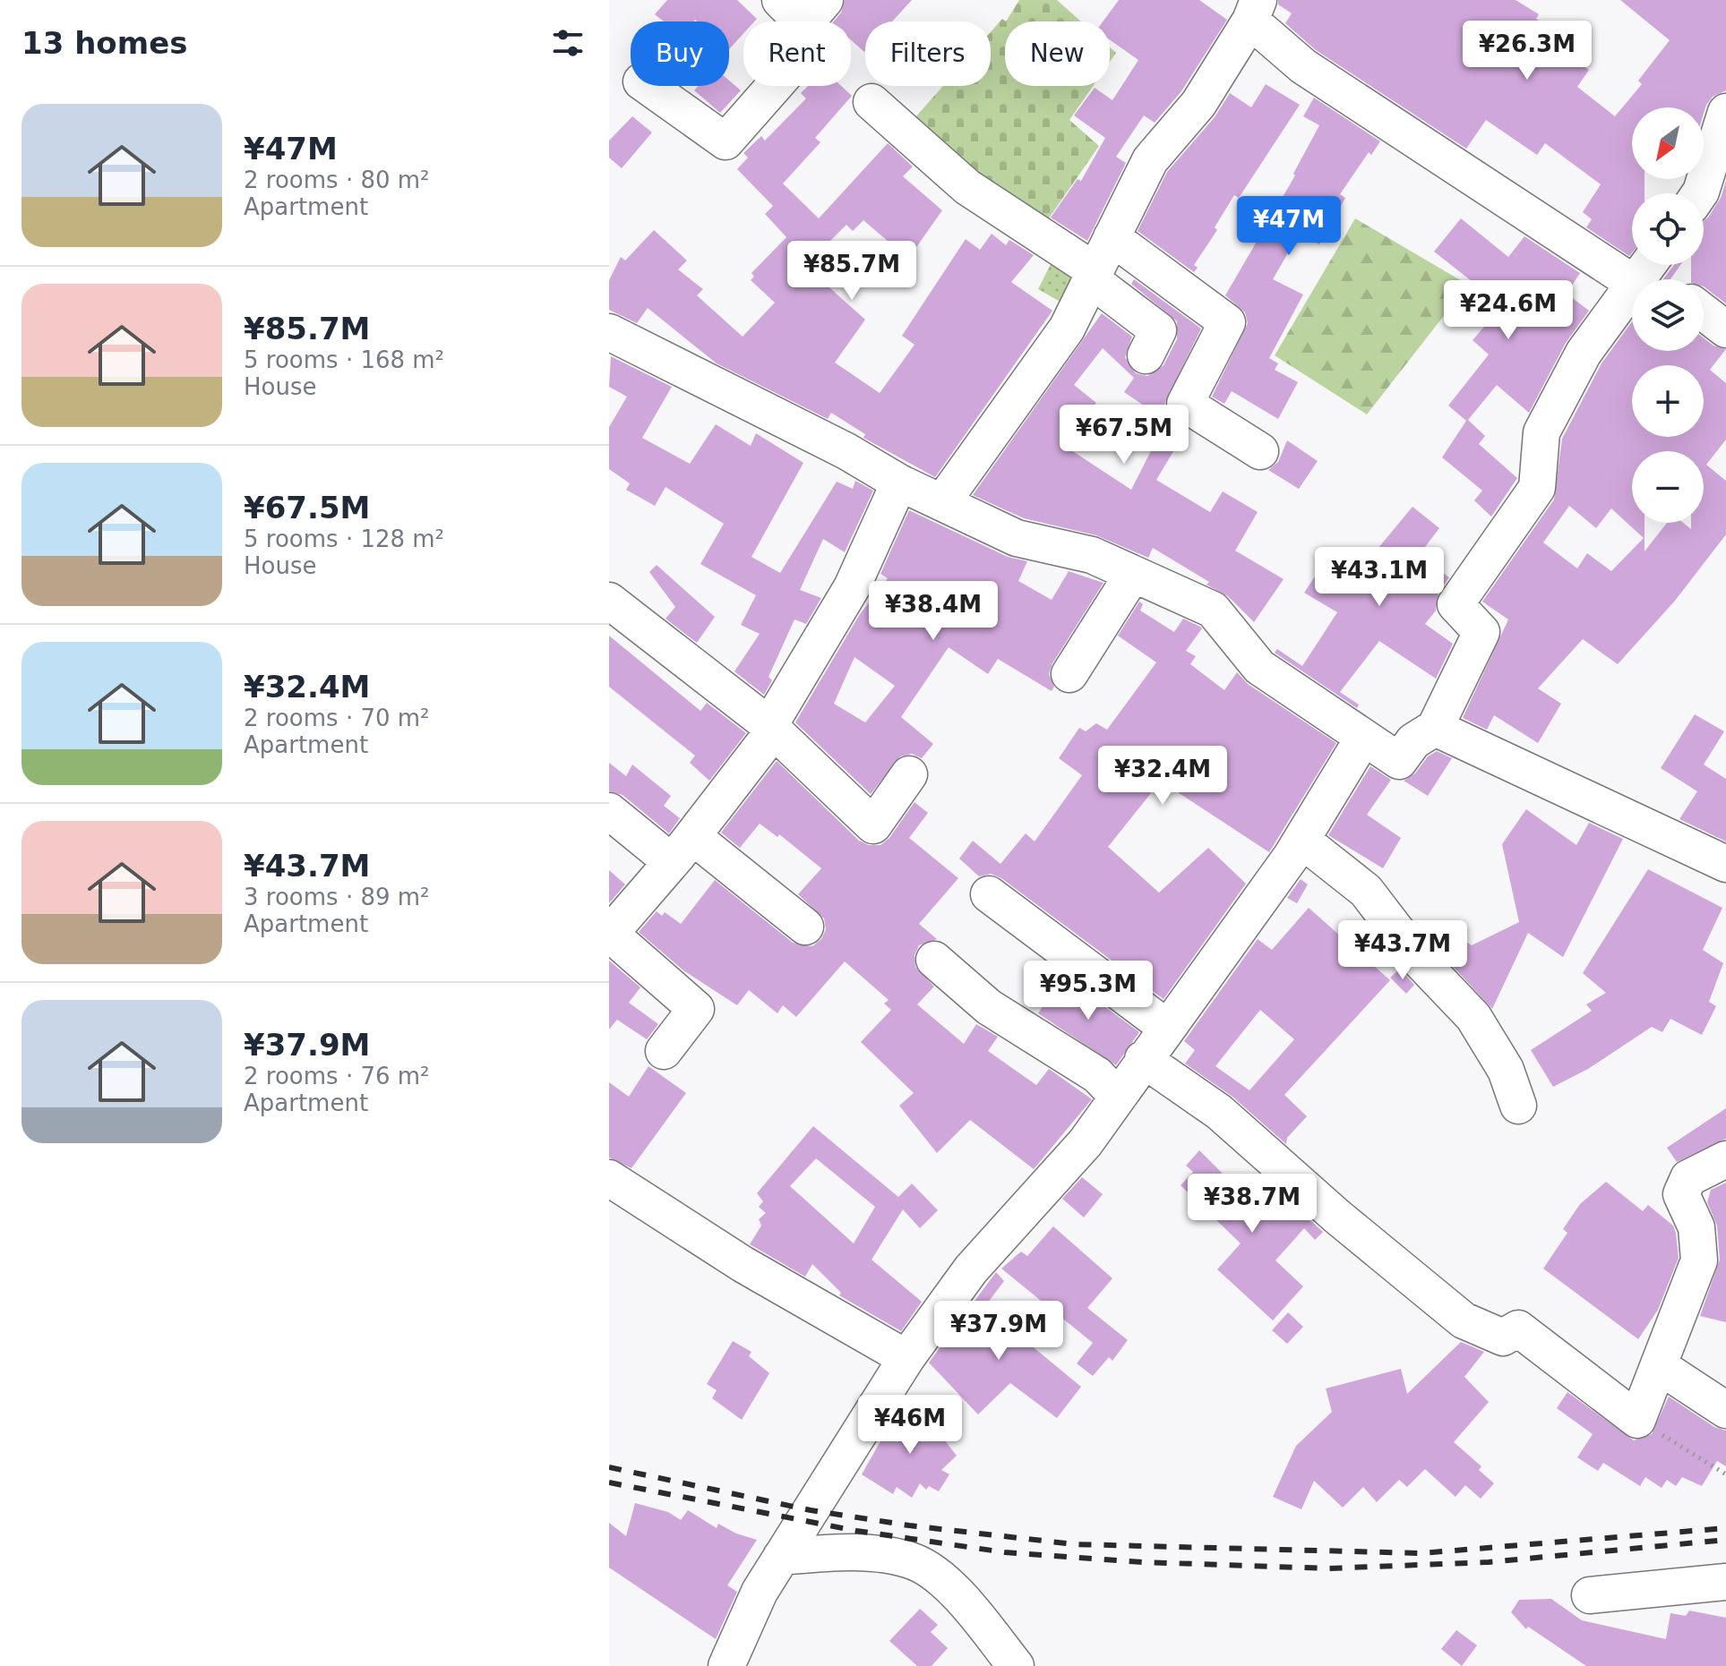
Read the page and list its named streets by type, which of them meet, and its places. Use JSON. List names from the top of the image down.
{
  "north": "bottom left",
  "page": {
    "heading": "13 homes",
    "price": [
      "¥26.3M",
      "¥47M",
      "¥85.7M",
      "¥24.6M",
      "¥67.5M",
      "¥43.1M",
      "¥38.4M",
      "¥32.4M",
      "¥43.7M",
      "¥95.3M",
      "¥38.7M",
      "¥37.9M",
      "¥46M"
    ],
    "chip": [
      "Buy",
      "Rent",
      "Filters",
      "New"
    ],
    "list": [
      {
        "name": "¥47M",
        "note": "2 rooms · 80 m² · Apartment"
      },
      {
        "name": "¥85.7M",
        "note": "5 rooms · 168 m² · House"
      },
      {
        "name": "¥67.5M",
        "note": "5 rooms · 128 m² · House"
      },
      {
        "name": "¥32.4M",
        "note": "2 rooms · 70 m² · Apartment"
      },
      {
        "name": "¥43.7M",
        "note": "3 rooms · 89 m² · Apartment"
      },
      {
        "name": "¥37.9M",
        "note": "2 rooms · 76 m² · Apartment"
      }
    ],
    "map_buttons": ["+", "−"]
  }
}
